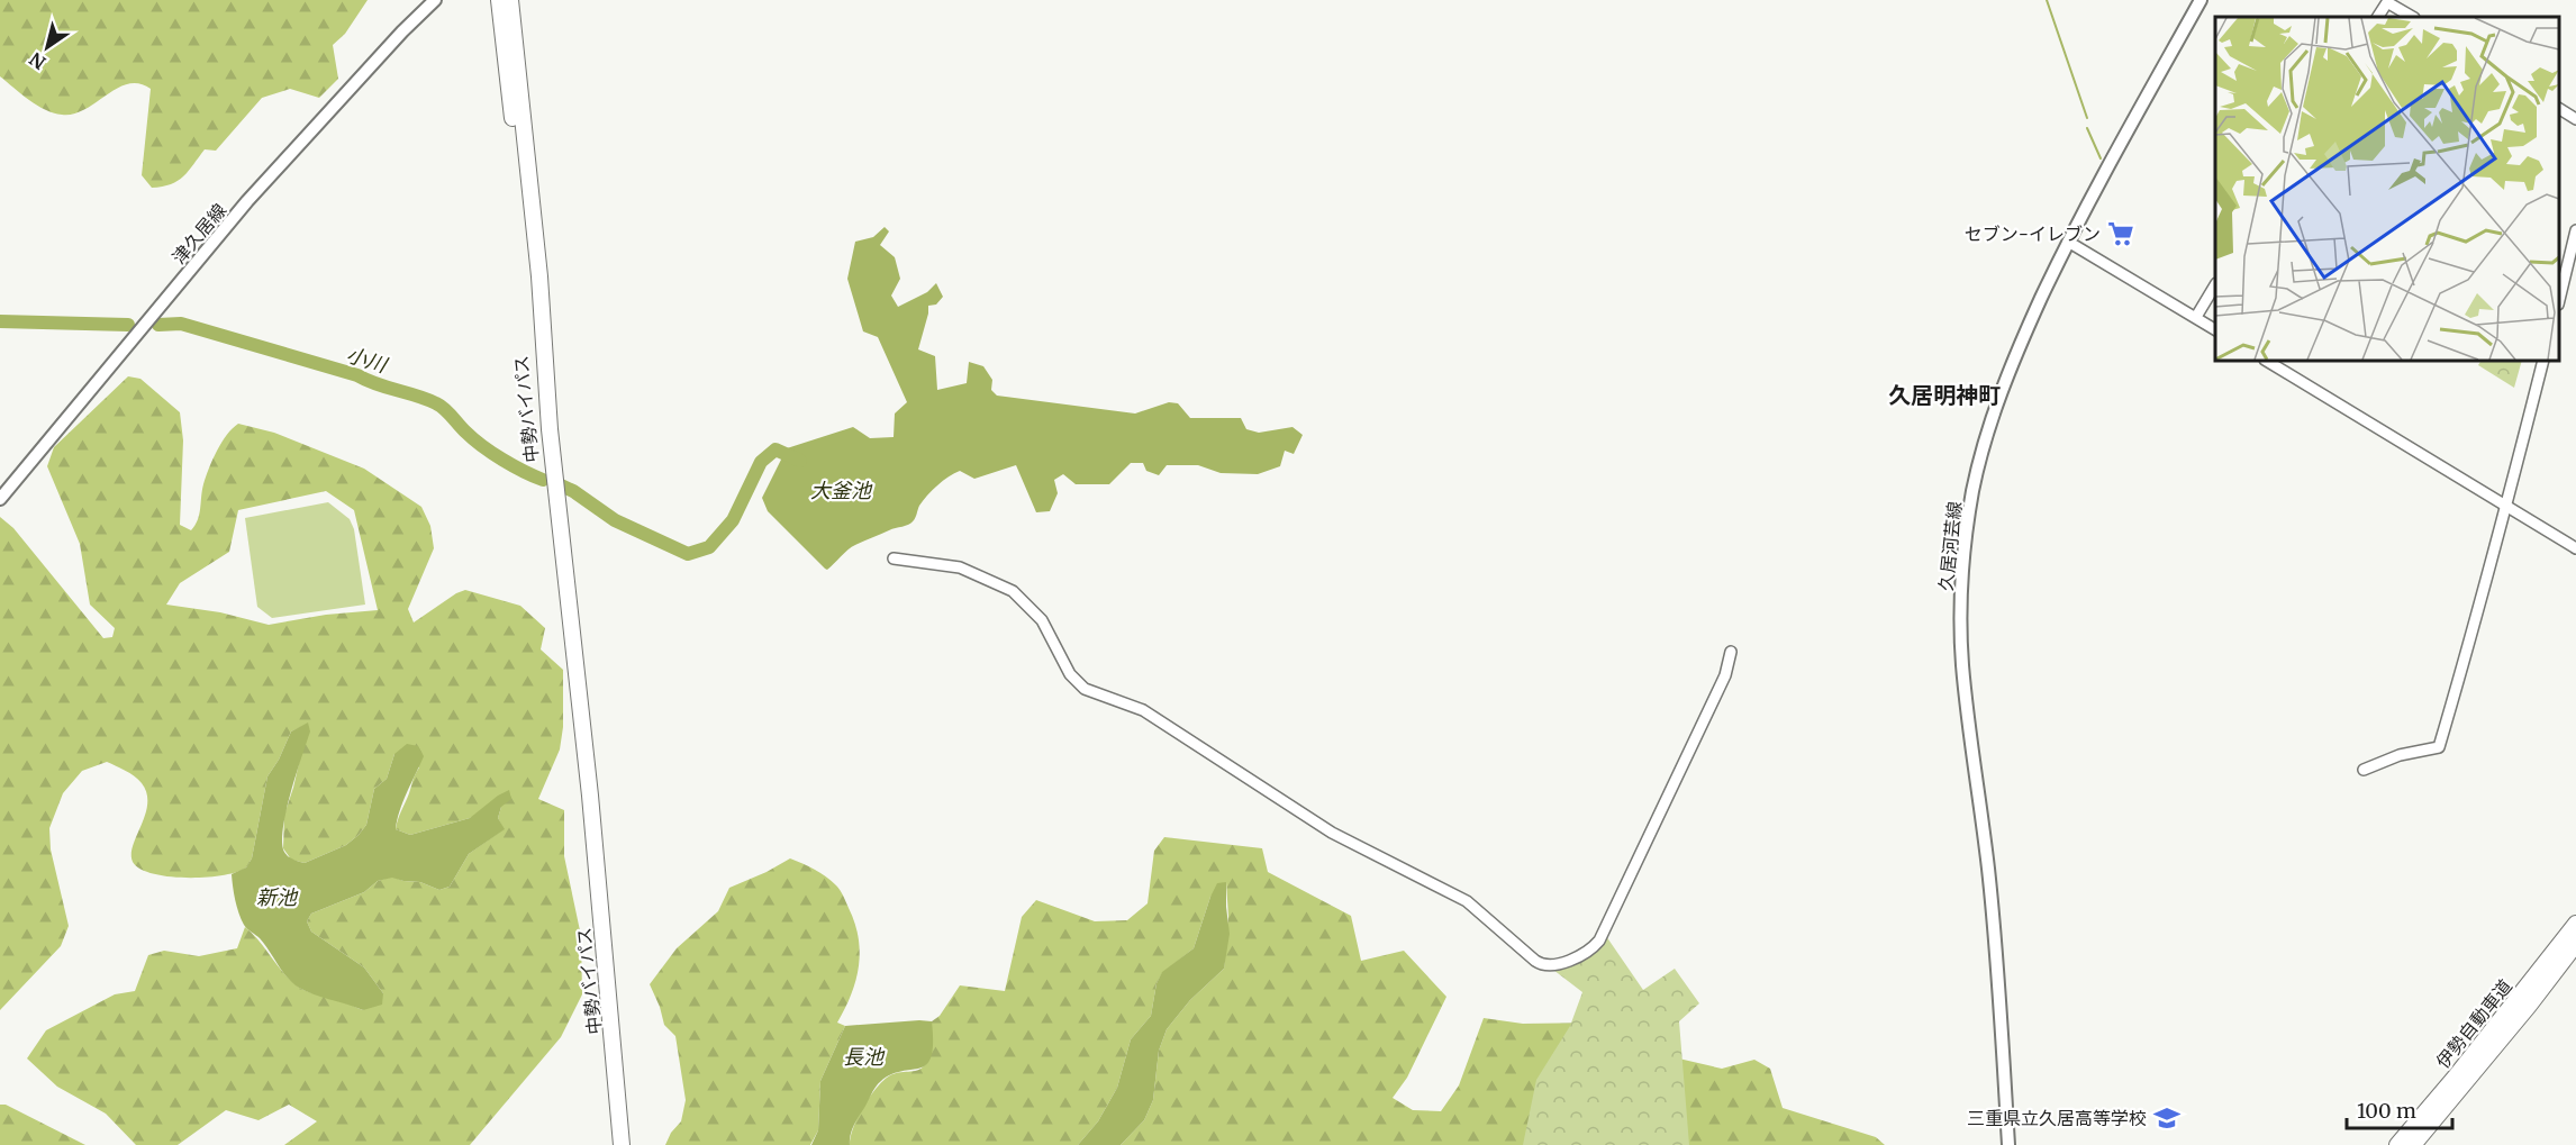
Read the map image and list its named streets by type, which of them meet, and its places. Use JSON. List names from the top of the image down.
{
  "streets": {
    "highway": ["中勢バイパス", "伊勢自動車道"],
    "main road": ["津久居線", "久居河芸線"]
  },
  "districts": ["久居明神町"],
  "water": [
    "小川",
    "大釜池",
    "新池",
    "長池"
  ],
  "places": {
    "supermarket": ["セブン-イレブン"],
    "school or university": ["三重県立久居高等学校"]
  },
  "scale_bar": "100 m",
  "north": "bottom left"
}
